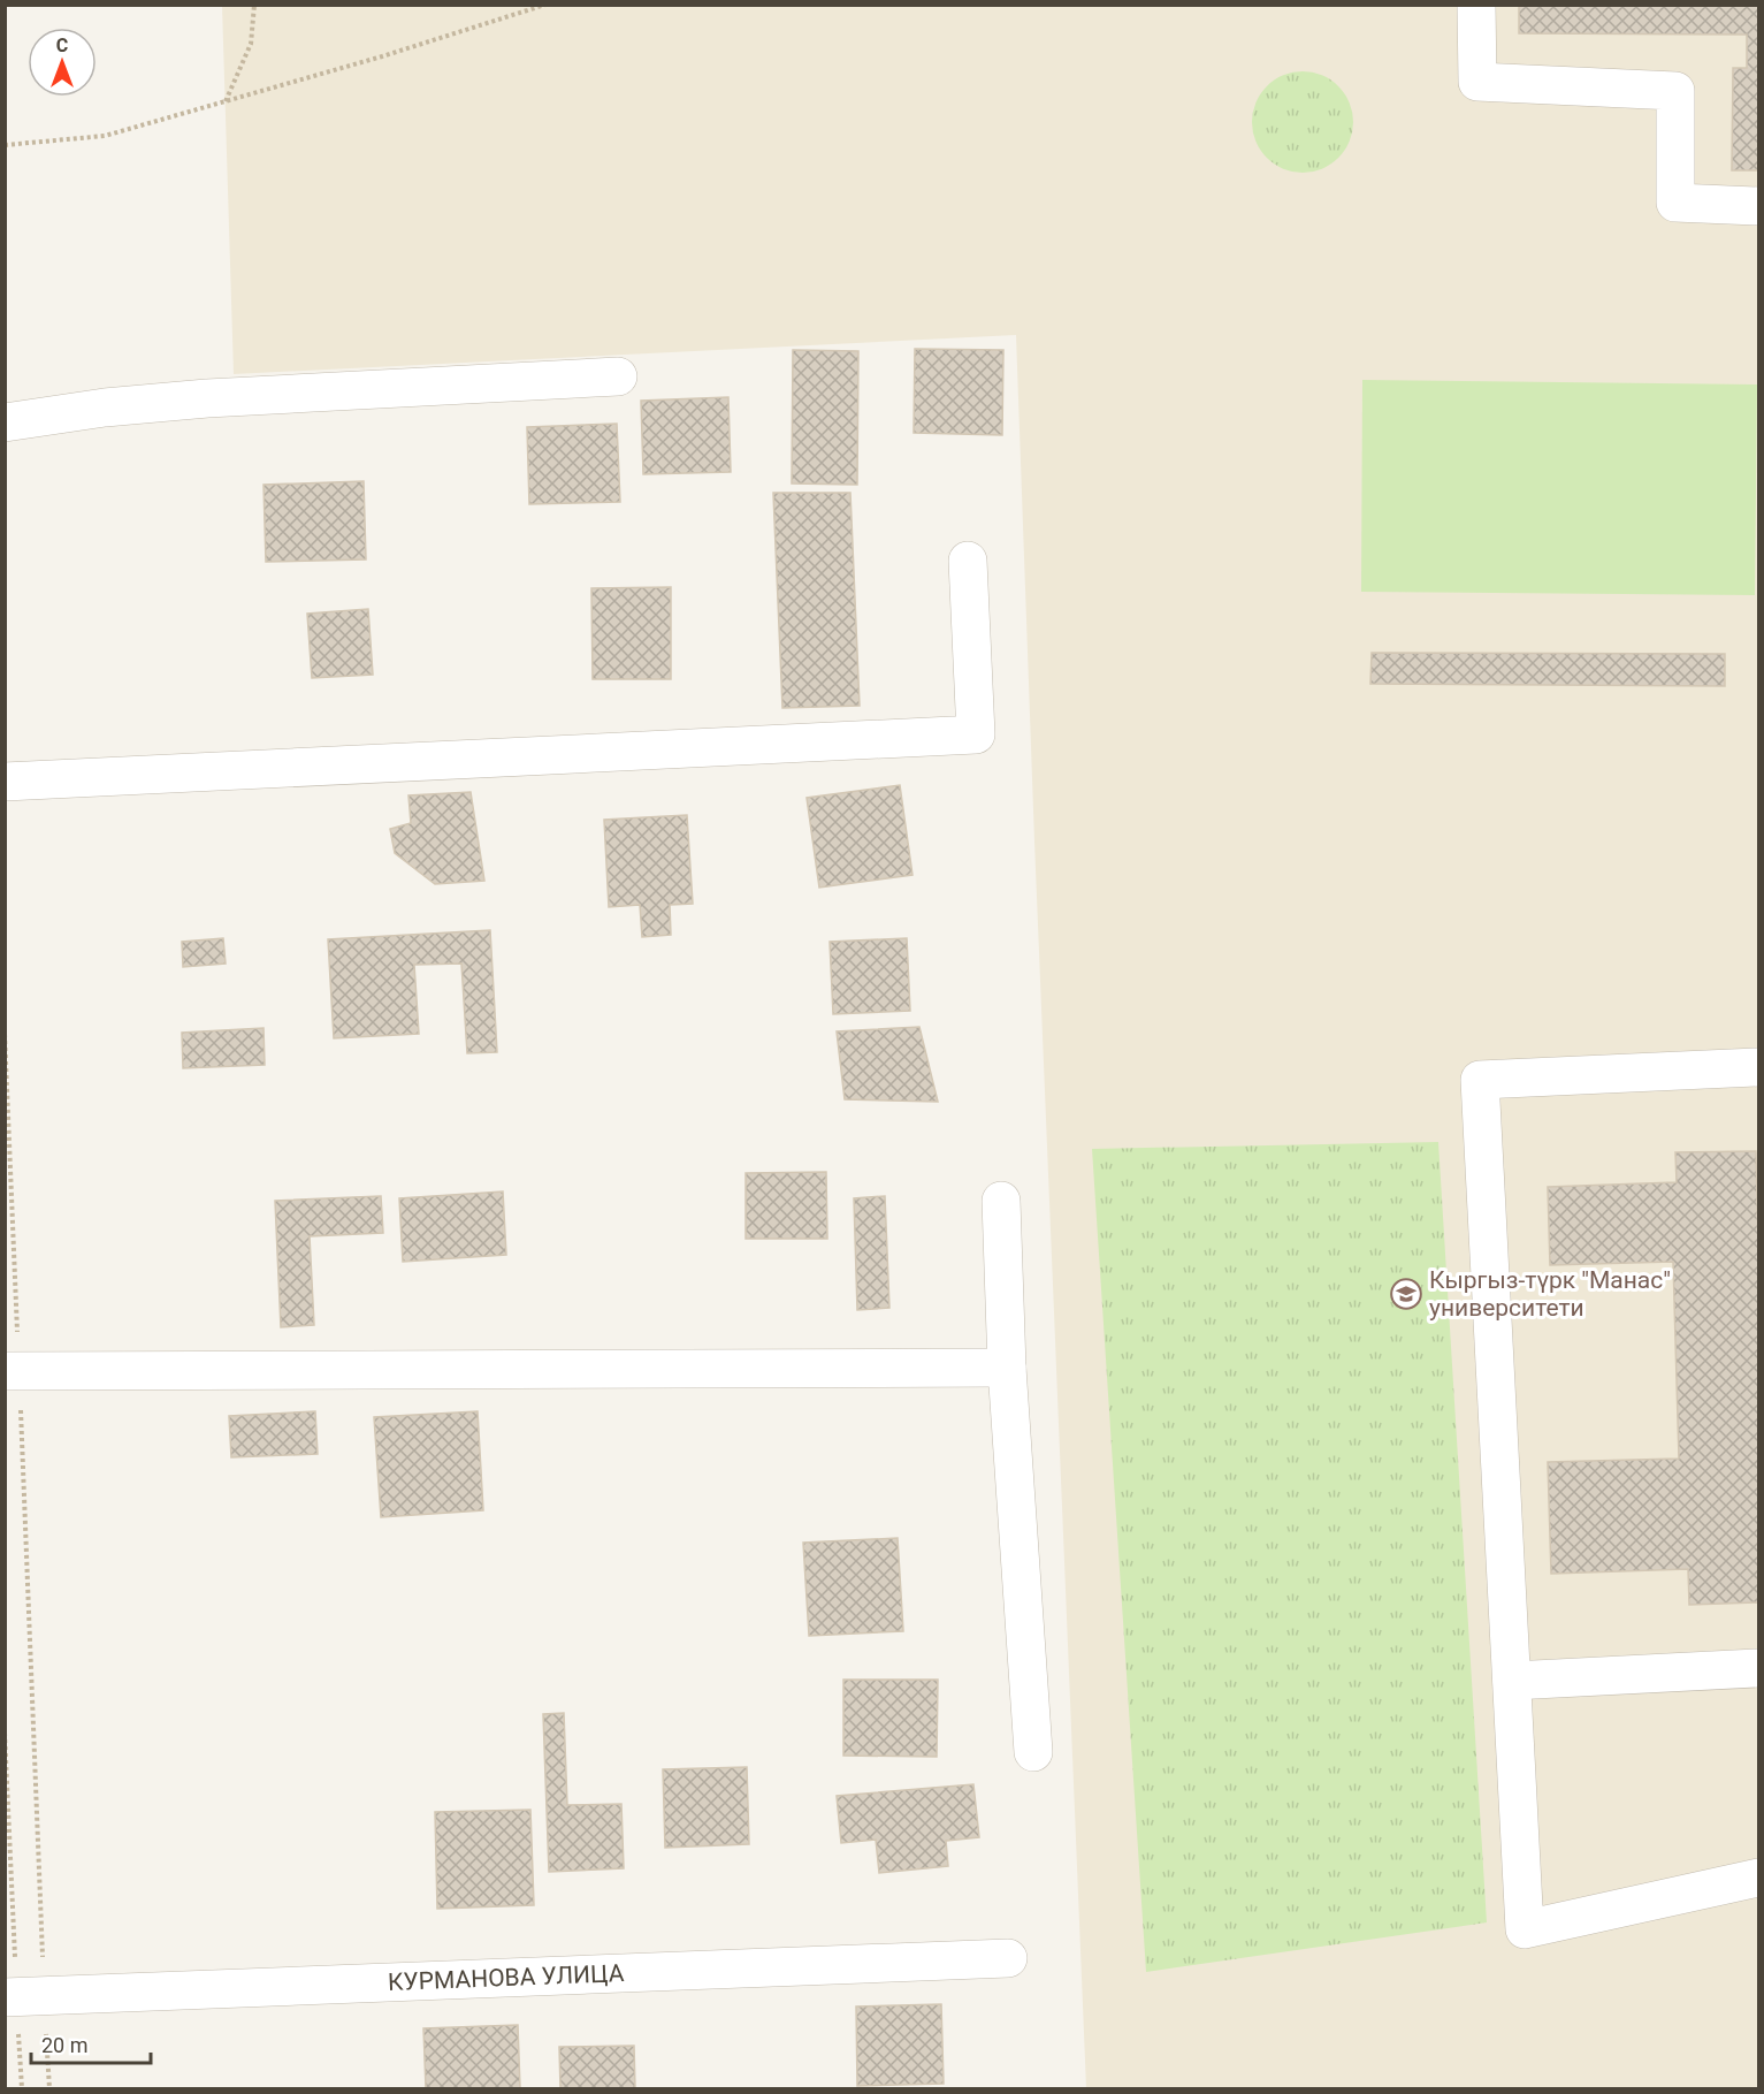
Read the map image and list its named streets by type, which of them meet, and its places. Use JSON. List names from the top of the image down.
{
  "streets": {
    "street": ["КУРМАНОВА УЛИЦА"]
  },
  "places": {
    "school or university": ["Кыргыз-түрк \"Манас\" университети"]
  },
  "scale_bar": "20 m",
  "north": "top"
}
